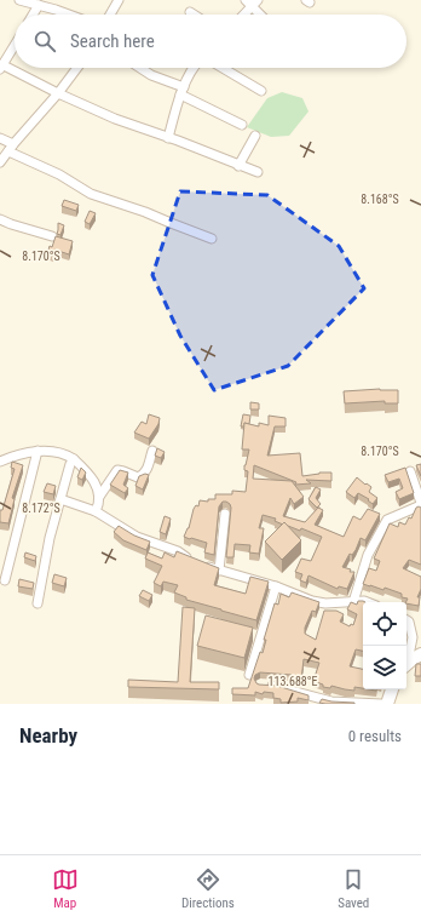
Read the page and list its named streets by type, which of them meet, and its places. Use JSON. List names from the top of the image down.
{
  "page": {
    "search": "Search here",
    "heading": ["Nearby", "0 results"],
    "nav": ["Map", "Directions", "Saved"]
  },
  "coordinates": [
    "8.168°S",
    "8.170°S",
    "8.172°S",
    "113.688°E"
  ]
}
